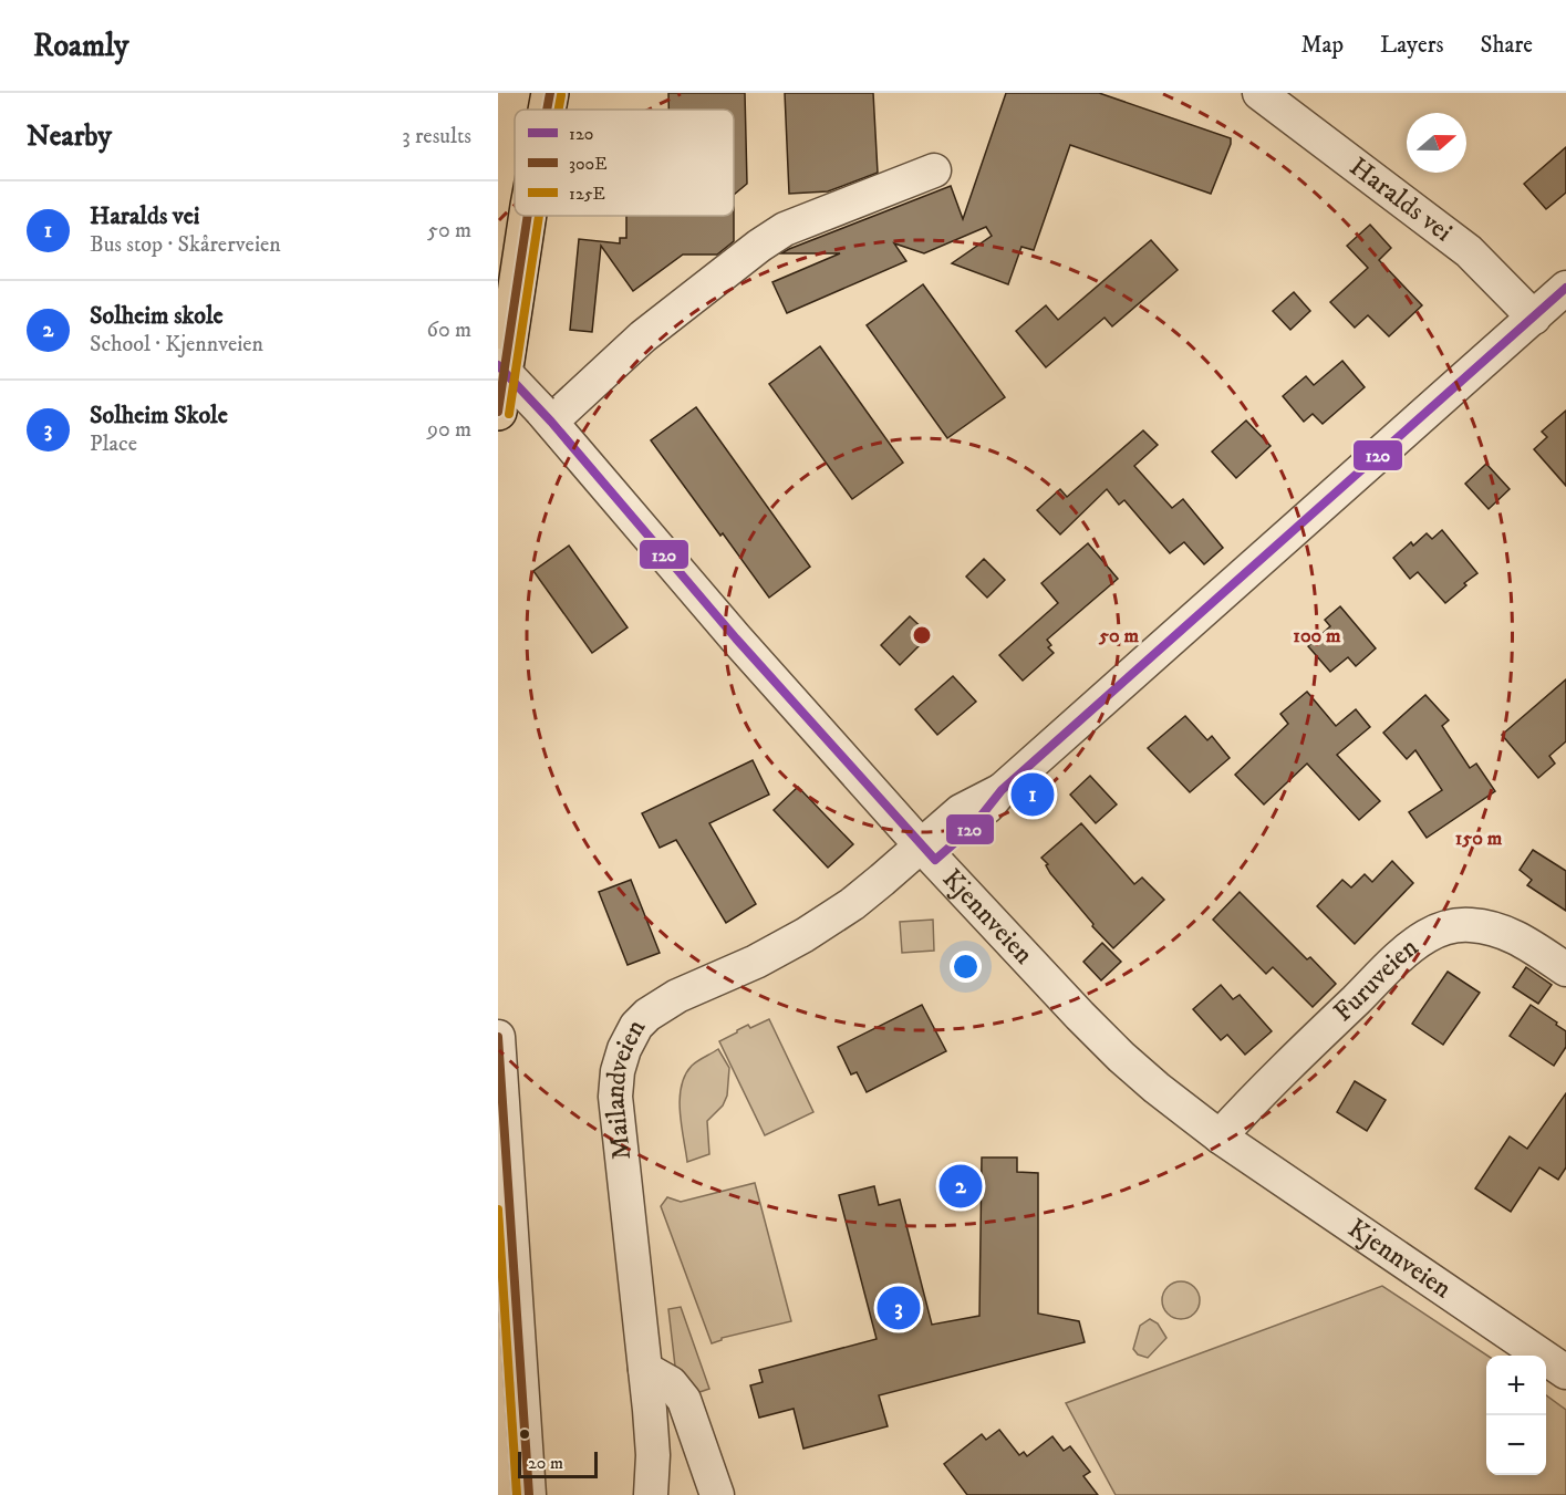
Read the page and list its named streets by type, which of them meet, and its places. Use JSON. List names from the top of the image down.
{
  "streets": {
    "street": [
      "Haralds vei",
      "Kjennveien",
      "Furuveien",
      "Mailandveien"
    ]
  },
  "crossings": [
    ["Haralds vei", "Mailandveien"],
    ["Kjennveien", "Furuveien"],
    ["Kjennveien", "Mailandveien"]
  ],
  "lines": ["transit line 300E", "transit line 125E", "transit line 120"],
  "legend": ["120", "300E", "125E"],
  "scale_bar": "20 m",
  "north": "right",
  "page": {
    "header": "Roamly",
    "nav": ["Map", "Layers", "Share"],
    "heading": ["Nearby", "3 results"],
    "list": [
      {
        "mark": "1",
        "name": "Haralds vei",
        "note": "Bus stop · Skårerveien",
        "value": "50 m"
      },
      {
        "mark": "2",
        "name": "Solheim skole",
        "note": "School · Kjennveien",
        "value": "60 m"
      },
      {
        "mark": "3",
        "name": "Solheim Skole",
        "note": "Place",
        "value": "90 m"
      }
    ],
    "pins": ["1", "2", "3"],
    "map_buttons": ["+", "−"],
    "scale": "20 m"
  },
  "rings": ["50 m", "100 m", "150 m"]
}
